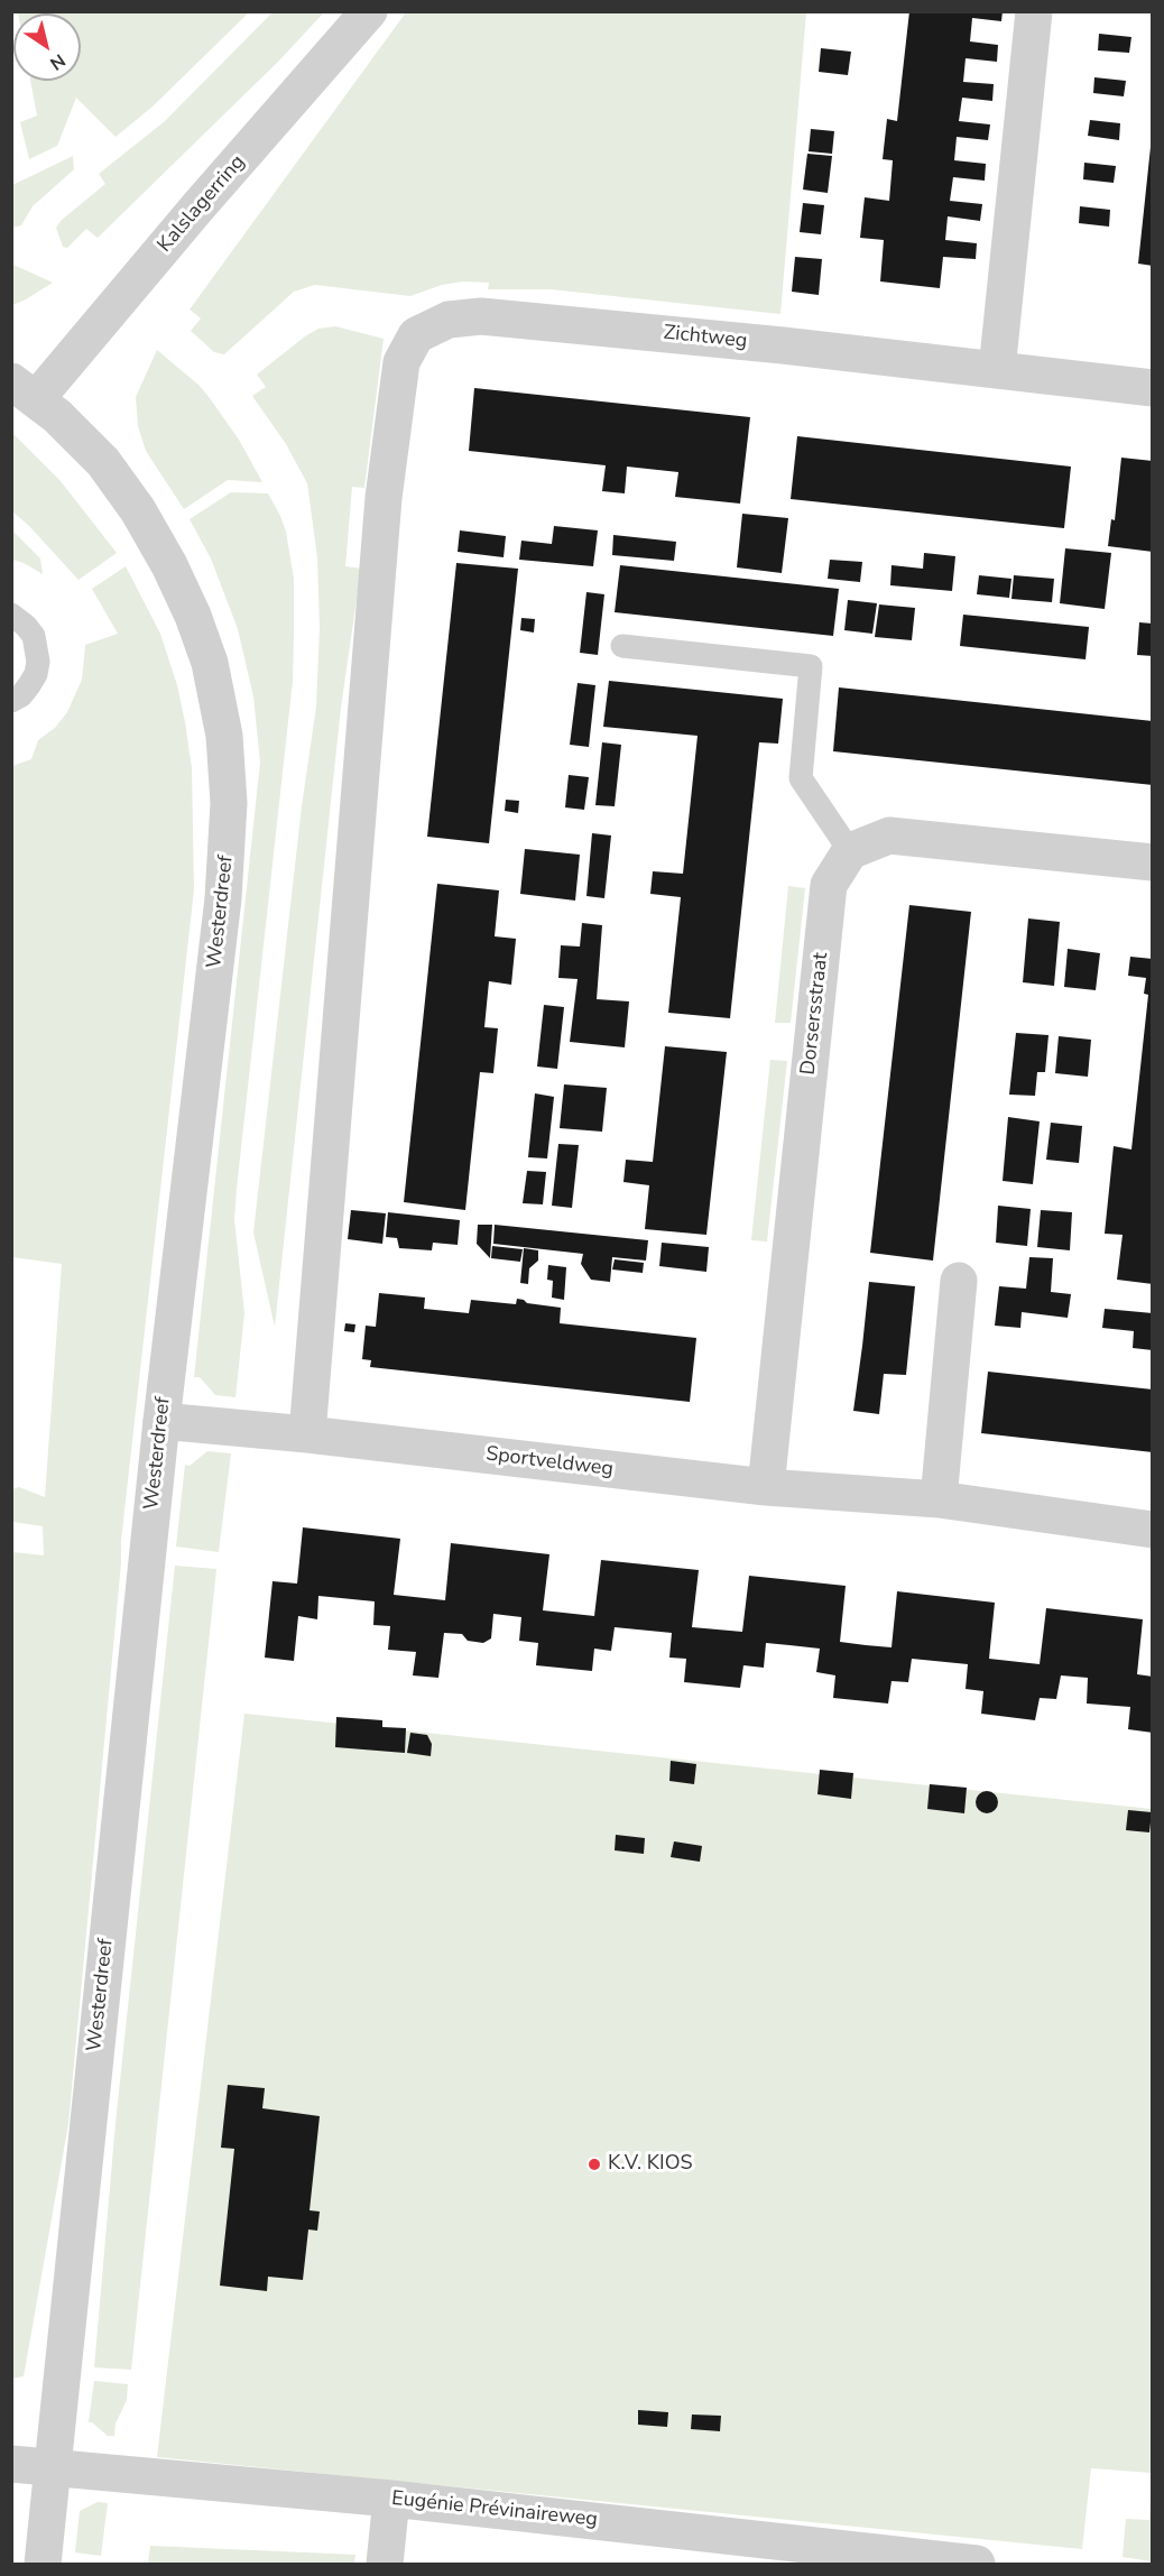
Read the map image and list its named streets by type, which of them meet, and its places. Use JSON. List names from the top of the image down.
{
  "streets": {
    "street": [
      "Kalslagerring",
      "Zichtweg",
      "Westerdreef",
      "Dorsersstraat",
      "Sportveldweg",
      "Eugénie Prévinaireweg"
    ]
  },
  "crossings": [
    ["Kalslagerring", "Westerdreef"],
    ["Zichtweg", "Sportveldweg"],
    ["Westerdreef", "Sportveldweg"],
    ["Westerdreef", "Eugénie Prévinaireweg"],
    ["Dorsersstraat", "Sportveldweg"]
  ],
  "places": ["K.V. KIOS"],
  "north": "bottom right"
}
